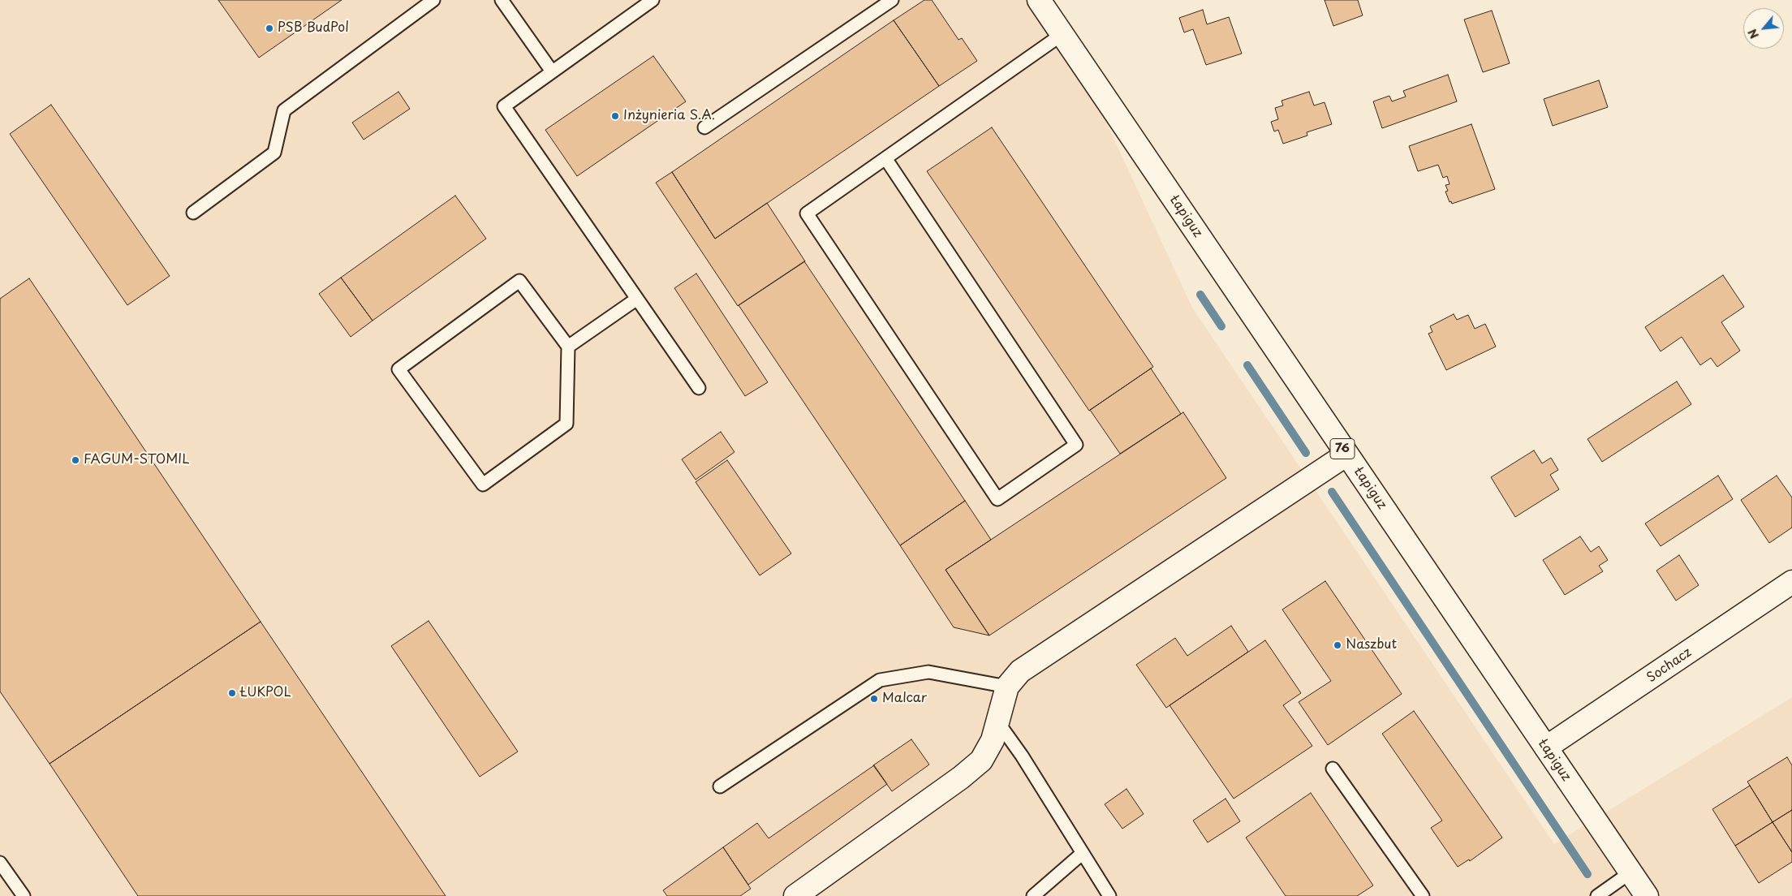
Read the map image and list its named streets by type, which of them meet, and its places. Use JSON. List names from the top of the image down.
{
  "streets": {
    "main road": ["Łapiguz", "76", "Sochacz"]
  },
  "crossings": [
    ["Łapiguz", "Sochacz"]
  ],
  "places": [
    "PSB BudPol",
    "Inżynieria S.A.",
    "FAGUM-STOMIL",
    "Naszbut",
    "ŁUKPOL",
    "Malcar"
  ],
  "north": "bottom left"
}
